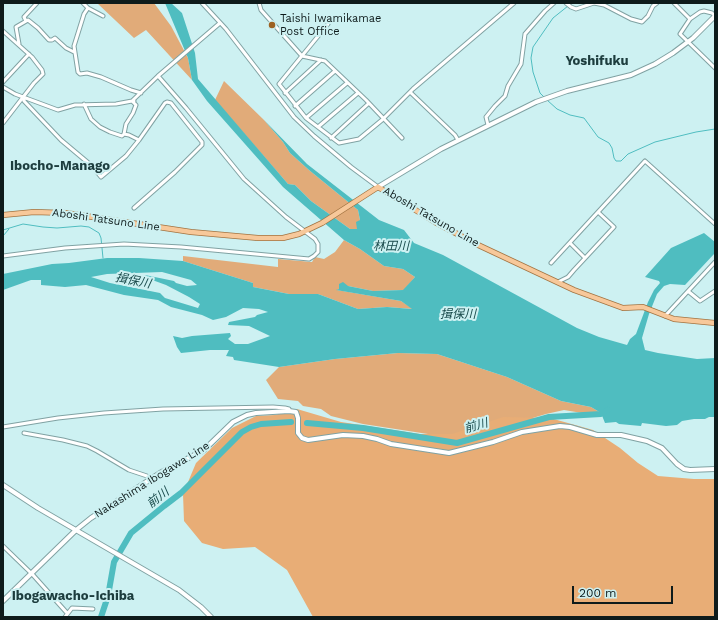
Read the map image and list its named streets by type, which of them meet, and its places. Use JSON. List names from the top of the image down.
{
  "streets": {
    "main road": ["Aboshi Tatsuno Line", "Nakashima Ibogawa Line"]
  },
  "districts": ["Yoshifuku", "Ibocho-Manago", "Ibogawacho-Ichiba"],
  "water": ["林田川", "揖保川", "前川"],
  "places": ["Taishi Iwamikamae Post Office"],
  "scale_bar": "200 m"
}
